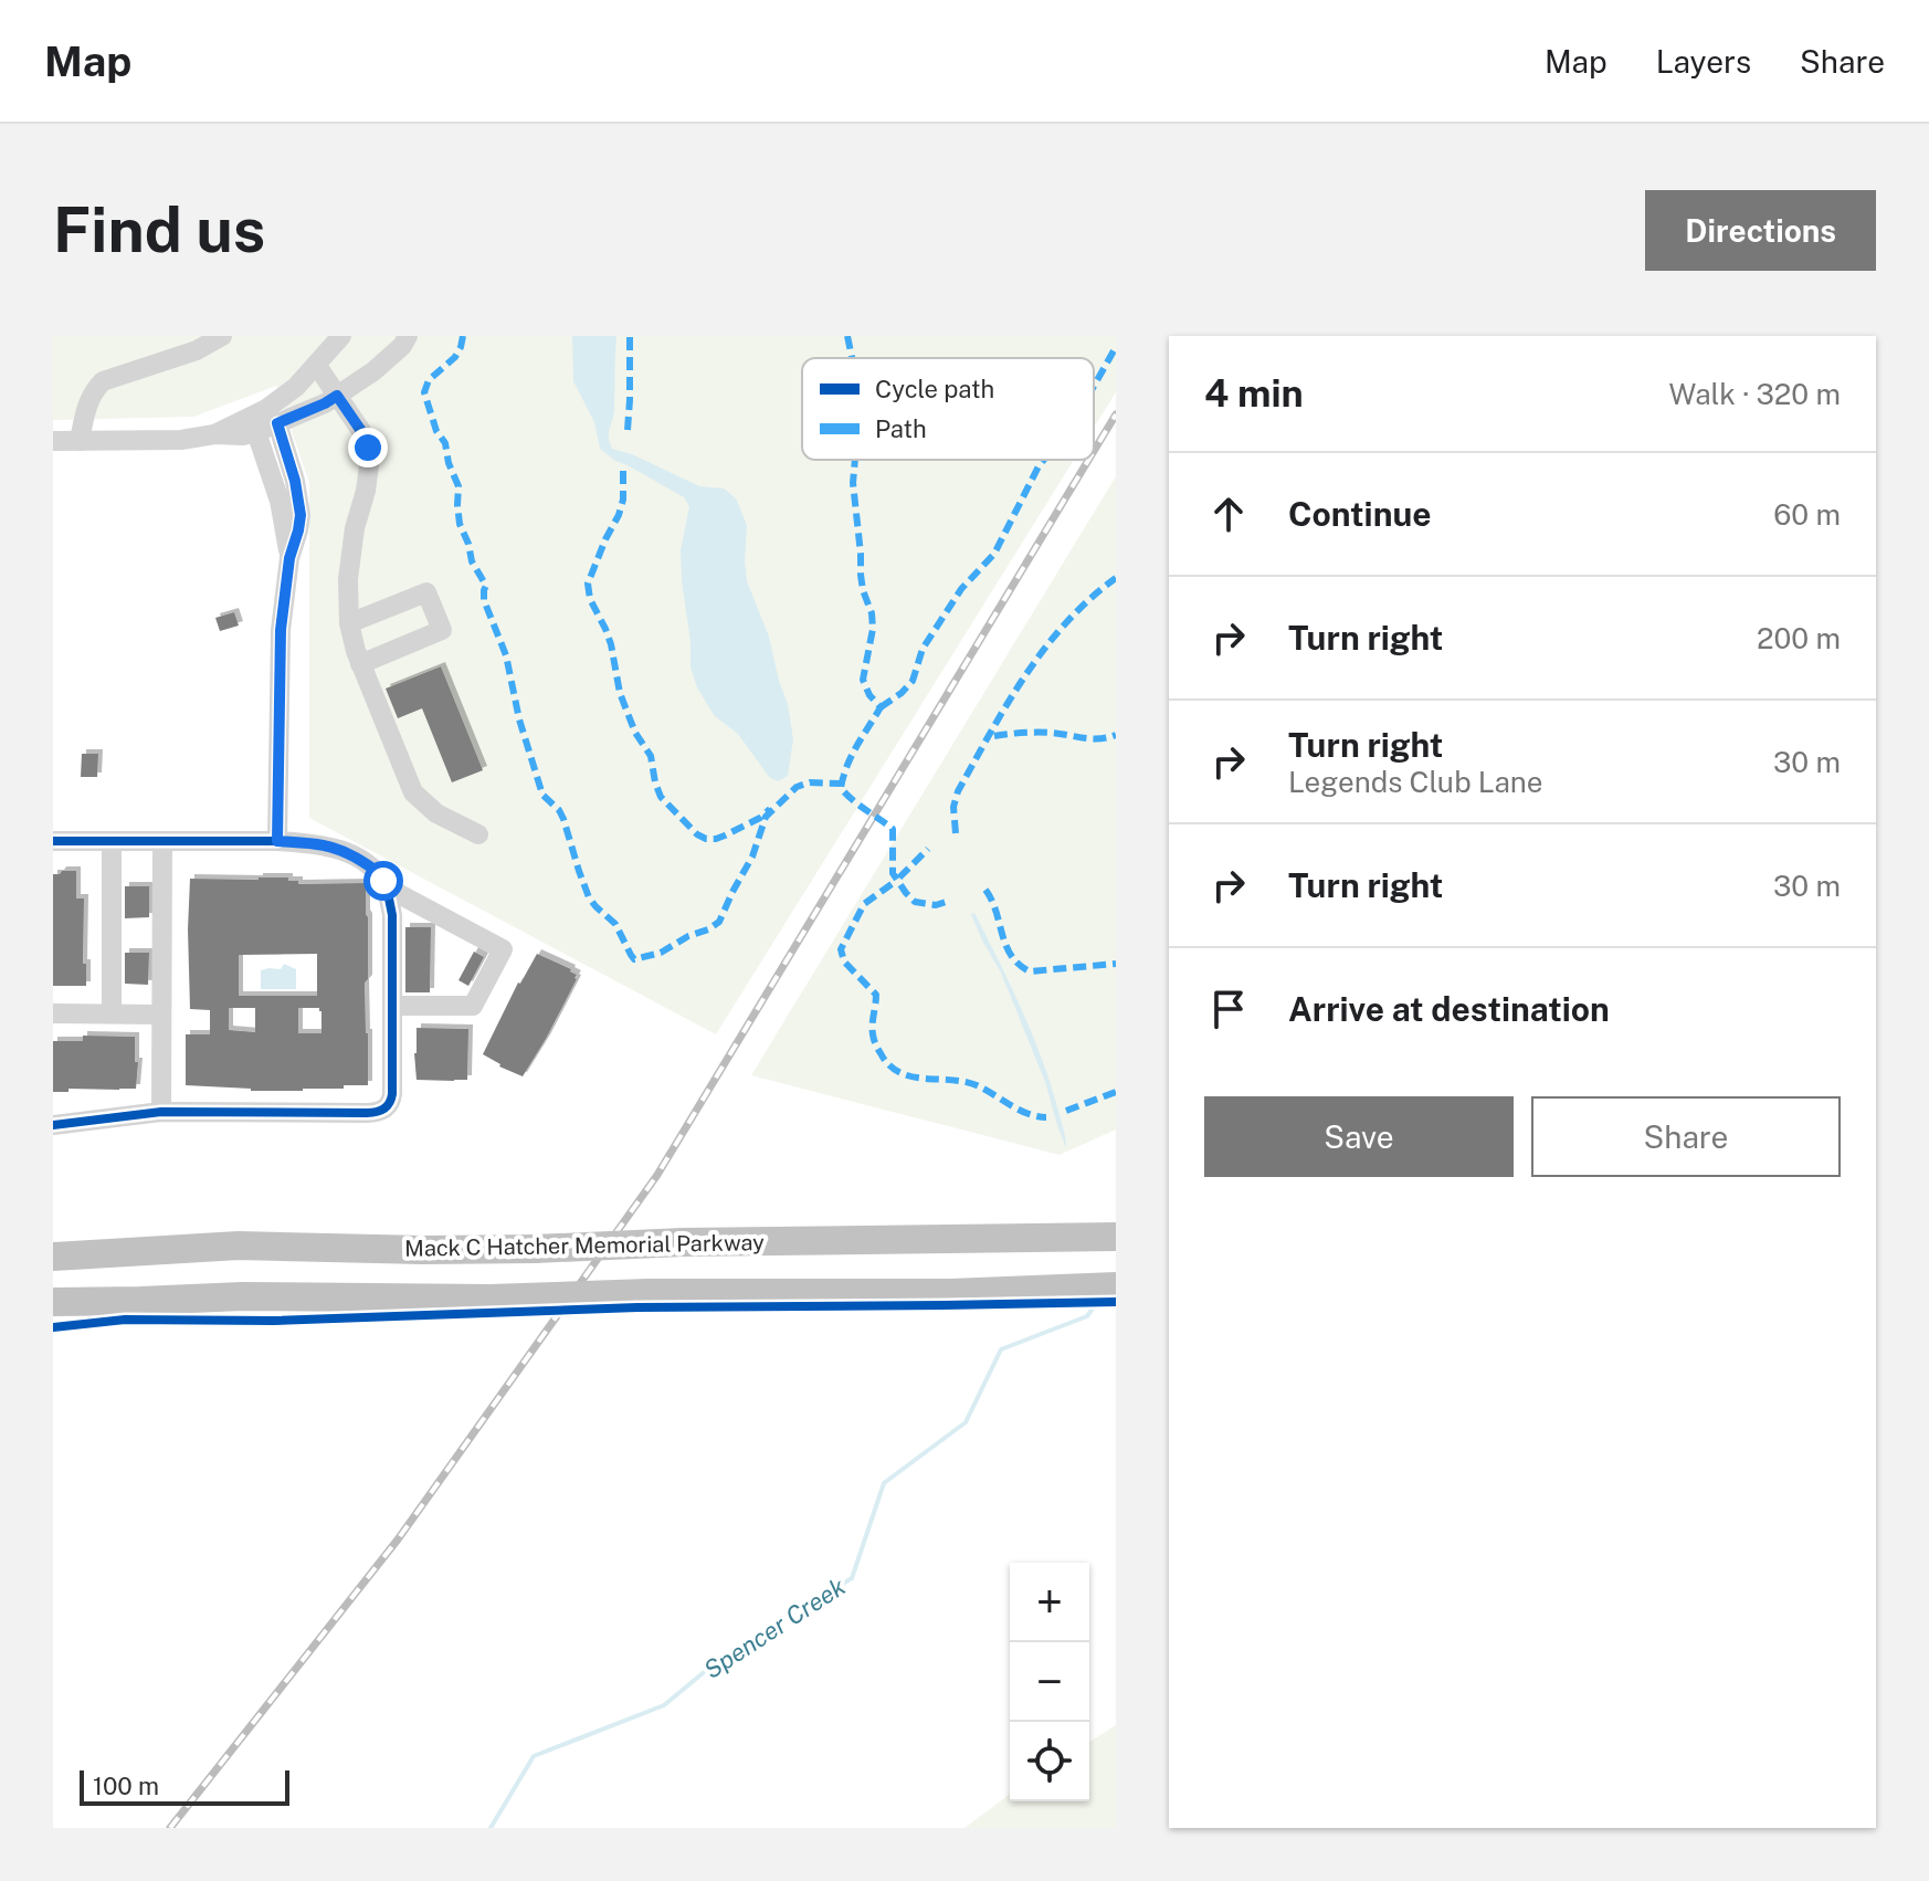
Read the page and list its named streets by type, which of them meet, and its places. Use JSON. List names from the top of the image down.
{
  "streets": {
    "highway": ["Mack C Hatcher Memorial Parkway"]
  },
  "water": ["Spencer Creek"],
  "legend": ["Cycle path", "Path"],
  "scale_bar": "100 m",
  "page": {
    "header": "Map",
    "nav": ["Map", "Layers", "Share"],
    "buttons": [
      "Directions",
      ["Save", "Share"]
    ],
    "title": "Find us",
    "heading": ["4 min", "Walk · 320 m"],
    "list": [
      ["Continue", "60 m"],
      ["Turn right", "200 m"],
      ["Turn right", "Legends Club Lane", "30 m"],
      ["Turn right", "30 m"],
      "Arrive at destination"
    ],
    "map_buttons": ["+", "−"],
    "scale": "100 m"
  }
}
